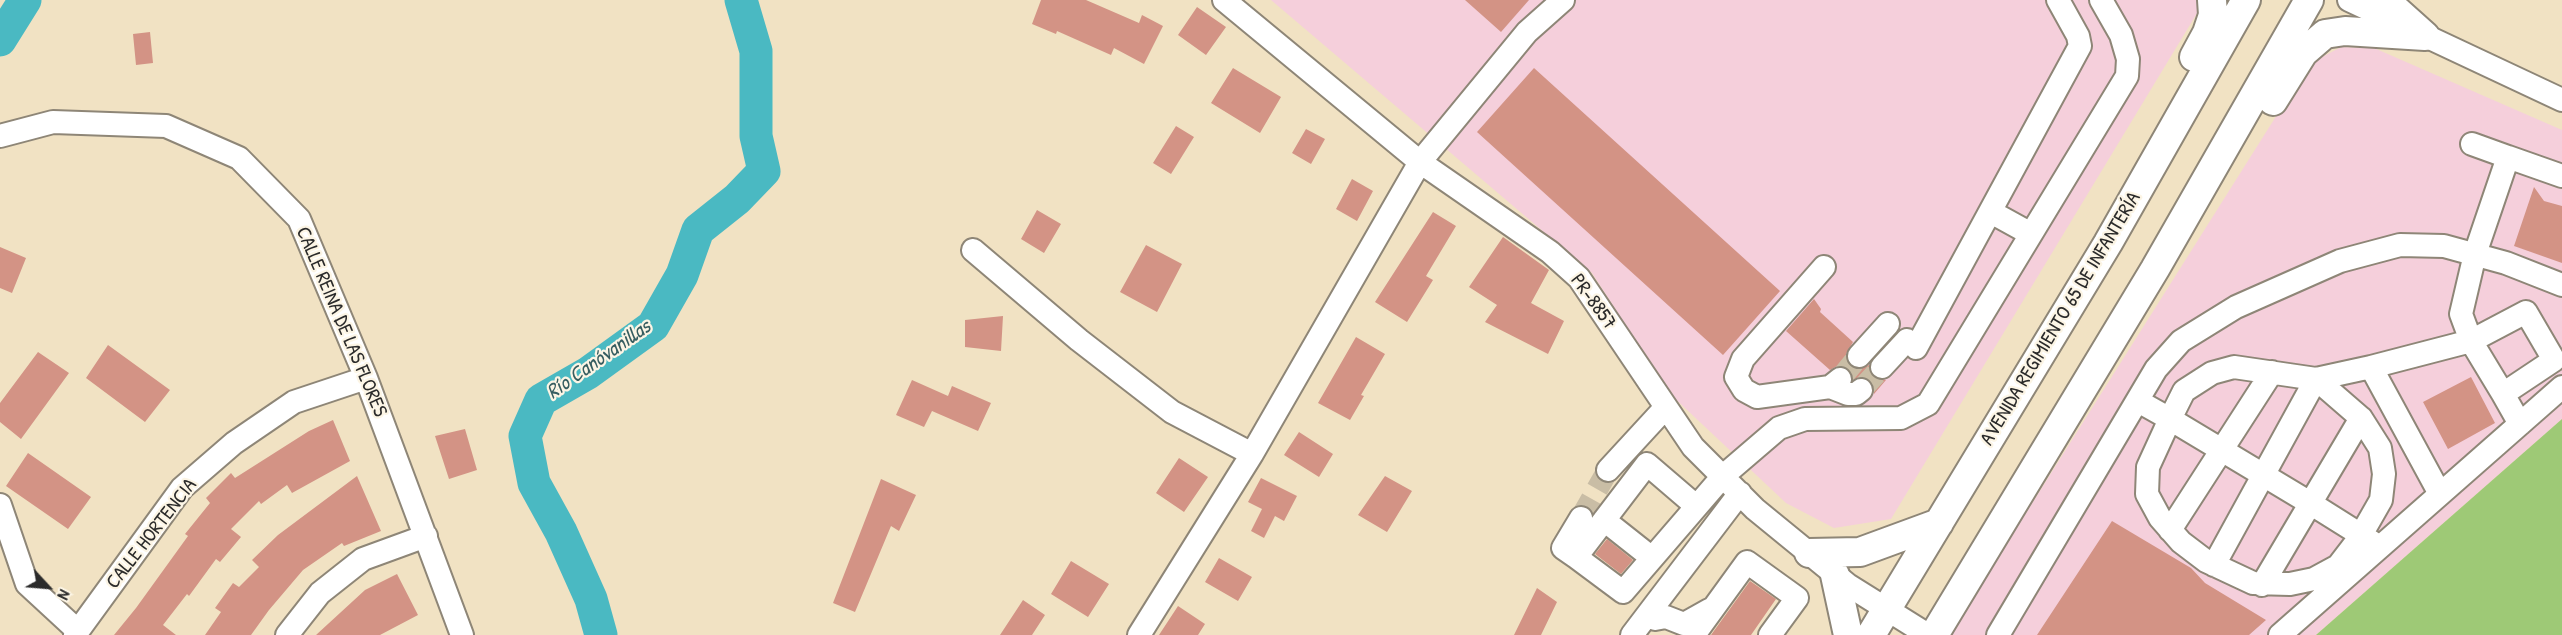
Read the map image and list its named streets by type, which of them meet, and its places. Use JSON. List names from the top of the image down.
{
  "streets": {
    "main road": ["AVENIDA REGIMIENTO 65 DE INFANTERÍA"],
    "street": ["PR-8857", "CALLE REINA DE LAS FLORES", "CALLE HORTENCIA"]
  },
  "crossings": [
    ["PR-8857", "AVENIDA REGIMIENTO 65 DE INFANTERÍA"],
    ["CALLE REINA DE LAS FLORES", "CALLE HORTENCIA"]
  ],
  "water": ["Río Canóvanillas"],
  "north": "bottom right"
}
